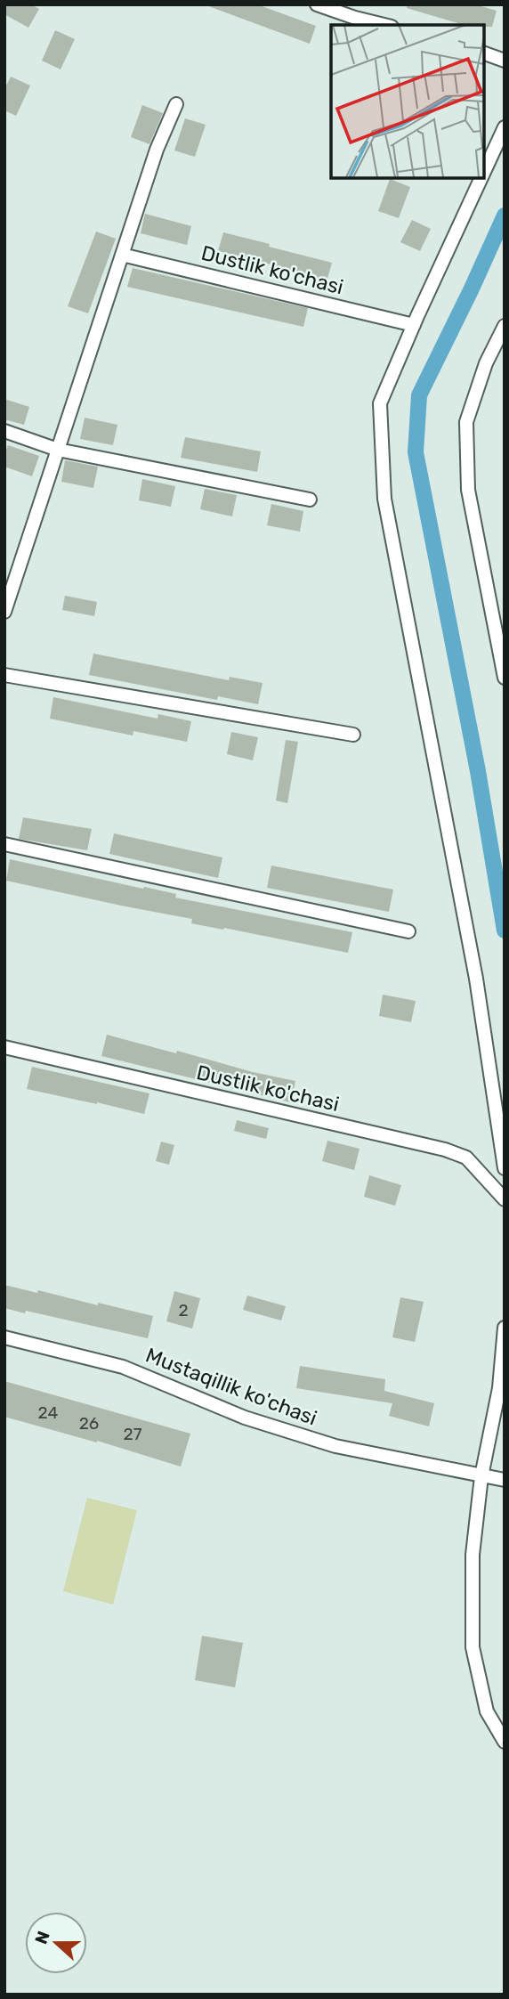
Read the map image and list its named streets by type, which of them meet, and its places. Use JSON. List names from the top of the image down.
{
  "streets": {
    "street": ["Dustlik ko'chasi", "Mustaqillik ko'chasi"]
  },
  "house_numbers": [
    "2",
    "24",
    "26",
    "27"
  ],
  "north": "left"
}
